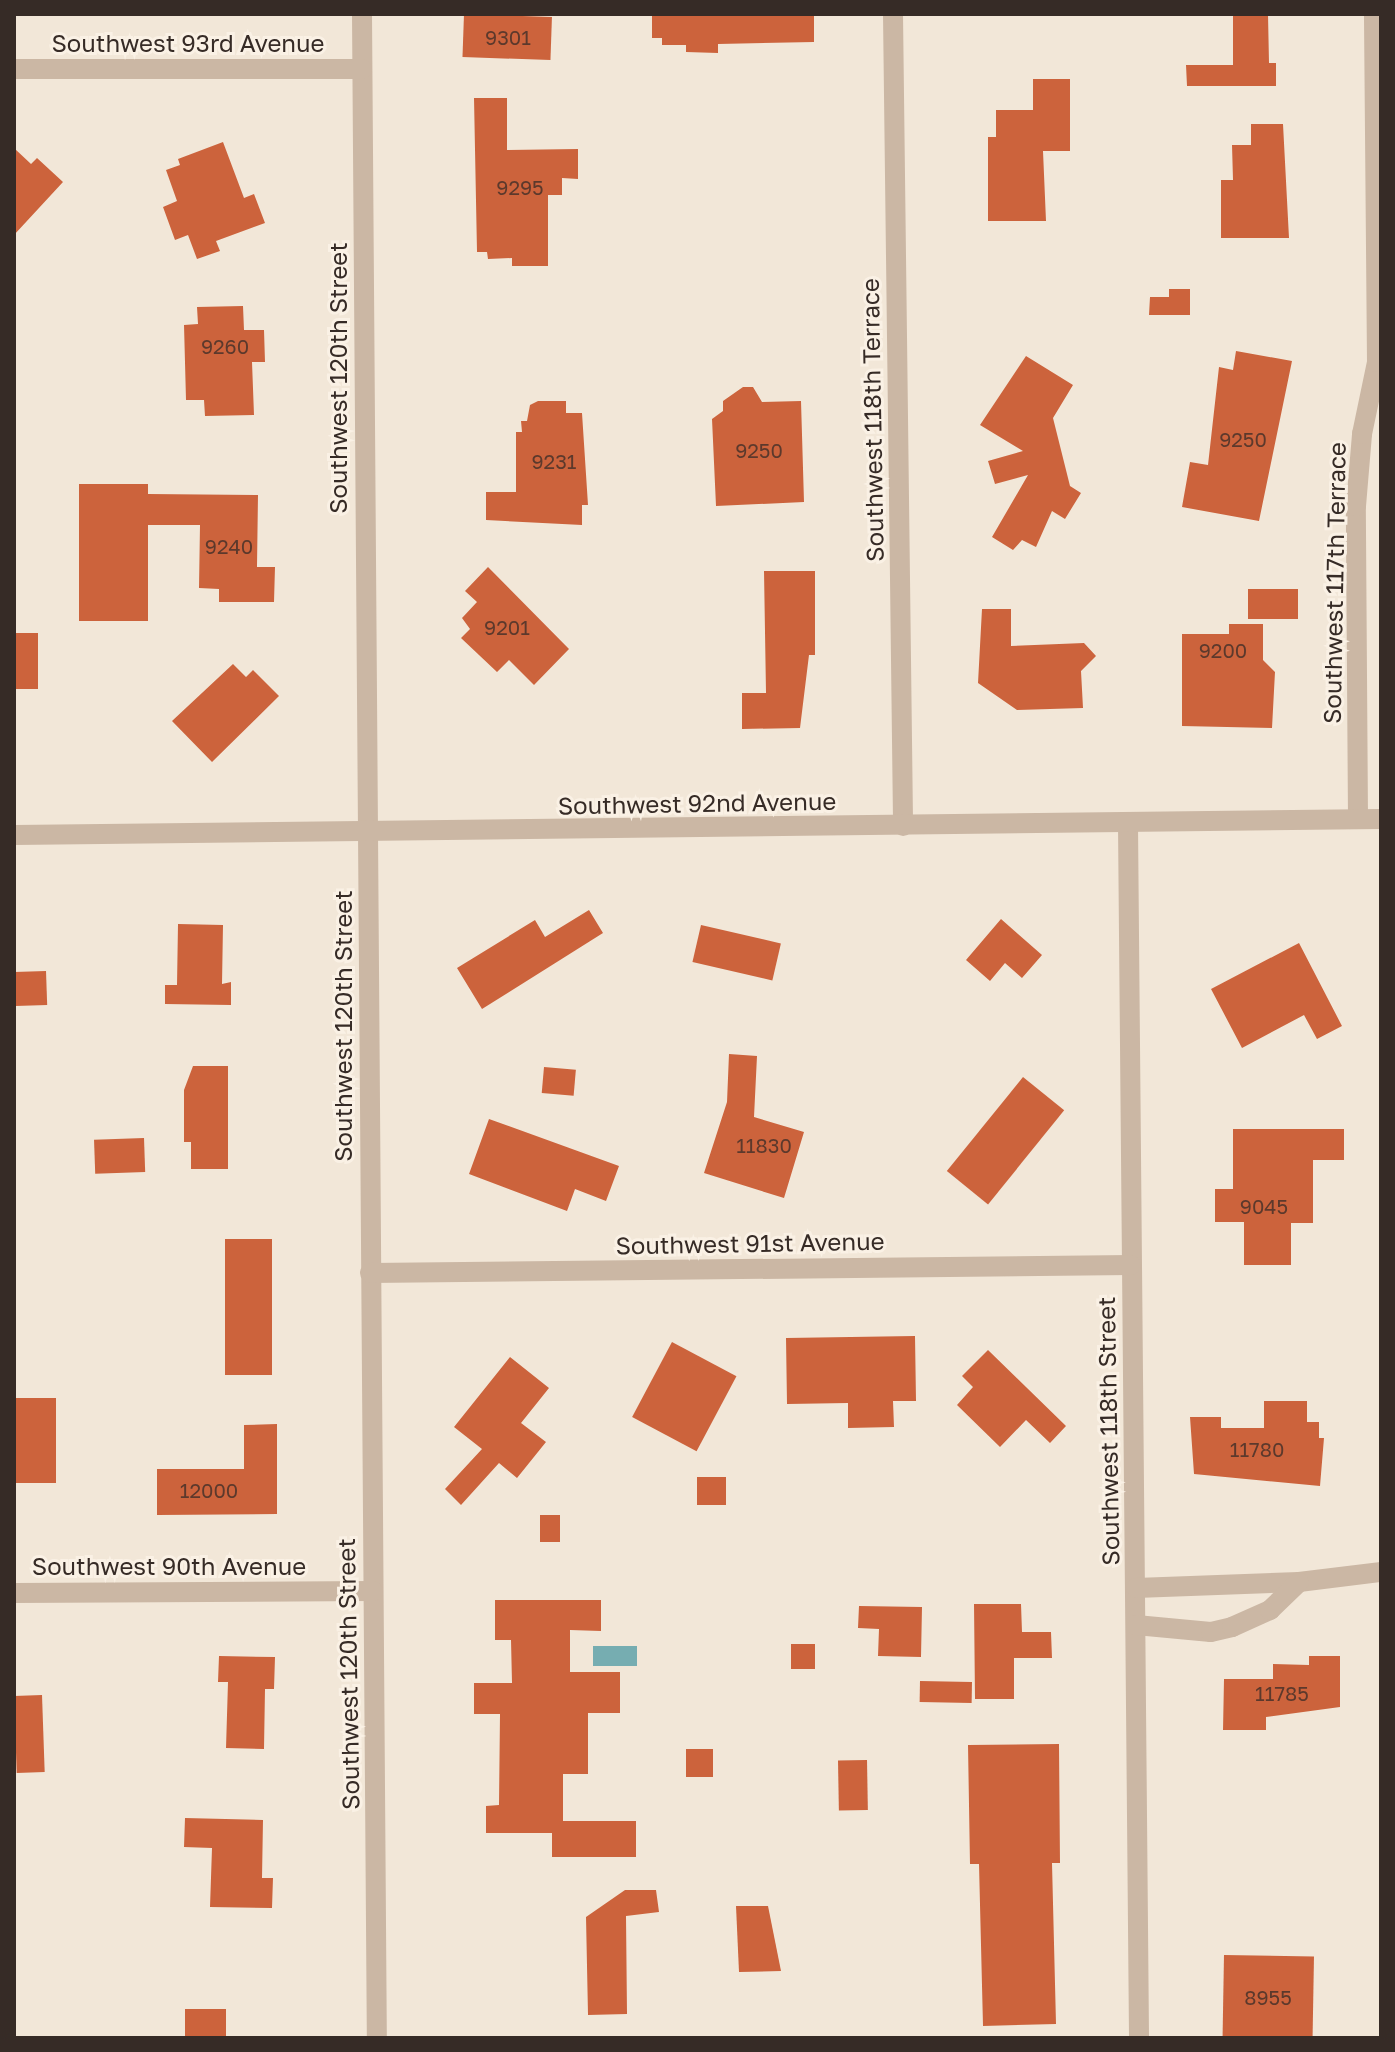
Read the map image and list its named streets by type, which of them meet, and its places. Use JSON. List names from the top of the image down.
{
  "streets": {
    "street": [
      "Southwest 93rd Avenue",
      "Southwest 120th Street",
      "Southwest 118th Terrace",
      "Southwest 117th Terrace",
      "Southwest 92nd Avenue",
      "Southwest 91st Avenue",
      "Southwest 118th Street",
      "Southwest 90th Avenue"
    ]
  },
  "crossings": [
    ["Southwest 93rd Avenue", "Southwest 120th Street"],
    ["Southwest 120th Street", "Southwest 92nd Avenue"],
    ["Southwest 120th Street", "Southwest 91st Avenue"],
    ["Southwest 120th Street", "Southwest 90th Avenue"],
    ["Southwest 118th Terrace", "Southwest 92nd Avenue"],
    ["Southwest 117th Terrace", "Southwest 92nd Avenue"],
    ["Southwest 92nd Avenue", "Southwest 118th Street"],
    ["Southwest 91st Avenue", "Southwest 118th Street"]
  ],
  "house_numbers": [
    "9301",
    "9295",
    "9260",
    "9250",
    "9250",
    "9231",
    "9240",
    "9201",
    "9200",
    "11830",
    "9045",
    "11780",
    "12000",
    "11785",
    "8955"
  ]
}
